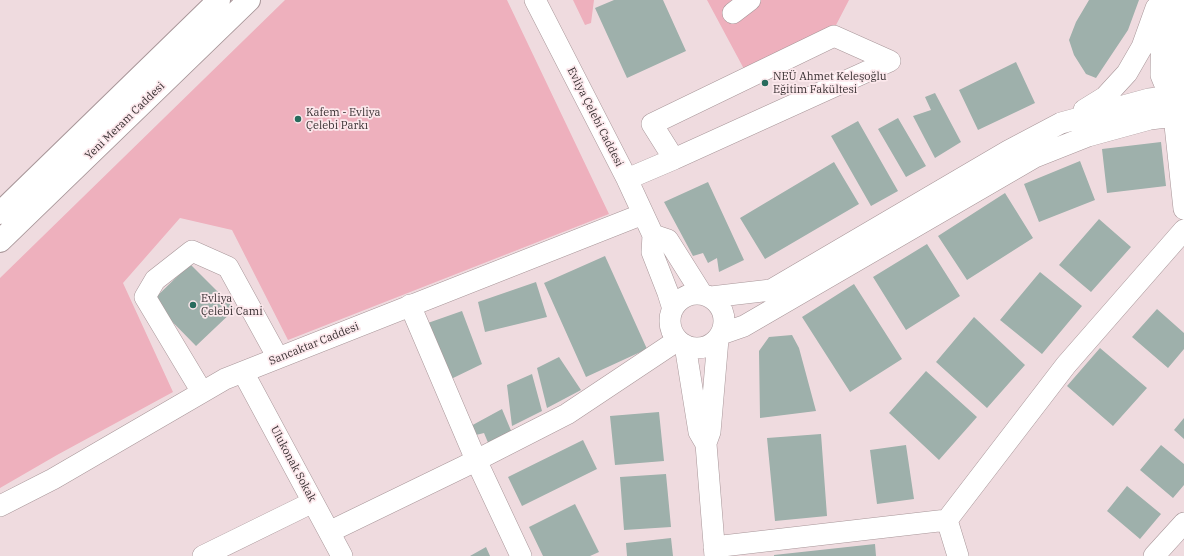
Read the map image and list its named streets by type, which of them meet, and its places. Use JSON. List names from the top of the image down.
{
  "streets": {
    "main road": ["Yeni Meram Caddesi"],
    "street": ["Evliya Çelebi Caddesi", "Sancaktar Caddesi", "Ulukonak Sokak"]
  },
  "crossings": [
    ["Evliya Çelebi Caddesi", "Sancaktar Caddesi"],
    ["Sancaktar Caddesi", "Ulukonak Sokak"]
  ],
  "places": ["NEÜ Ahmet Keleşoğlu Eğitim Fakültesi", "Kafem - Evliya Çelebi Parkı", "Evliya Çelebi Cami"]
}
